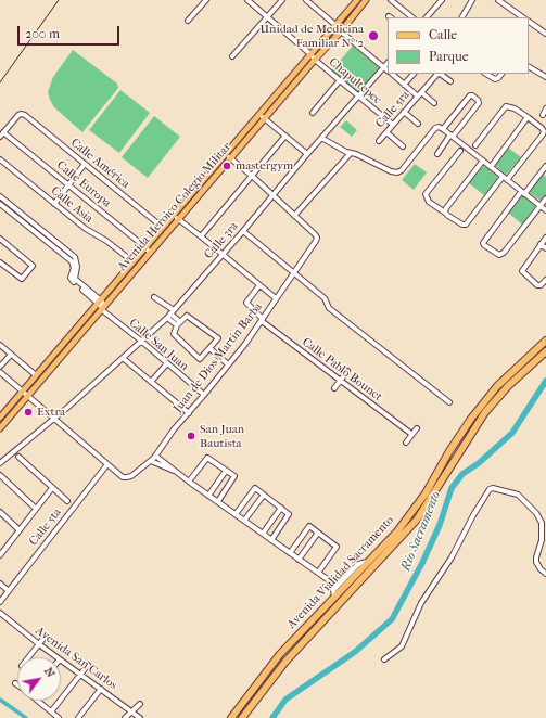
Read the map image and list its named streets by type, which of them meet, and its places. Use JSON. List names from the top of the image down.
{
  "streets": {
    "highway": ["Avenida Vialidad Sacramento"],
    "main road": ["Avenida Heroico Colegio Militar"],
    "street": [
      "Chapultepec",
      "Calle 5ra",
      "Calle América",
      "Calle Europa",
      "Calle Asia",
      "Calle 3ra",
      "Calle San Juan",
      "Juan de Dios Martin Barba",
      "Calle Pablo Bounet",
      "Calle 5ta",
      "Avenida San Carlos"
    ]
  },
  "crossings": [
    ["Chapultepec", "Calle 5ra"],
    ["Chapultepec", "Avenida Heroico Colegio Militar"],
    ["Chapultepec", "Calle 3ra"],
    ["Calle América", "Calle Europa"],
    ["Calle América", "Avenida Heroico Colegio Militar"],
    ["Calle Europa", "Avenida Heroico Colegio Militar"],
    ["Calle Asia", "Avenida Heroico Colegio Militar"],
    ["Avenida Heroico Colegio Militar", "Calle San Juan"],
    ["Calle 3ra", "Calle San Juan"],
    ["Calle San Juan", "Juan de Dios Martin Barba"],
    ["Juan de Dios Martin Barba", "Calle Pablo Bounet"],
    ["Juan de Dios Martin Barba", "Calle 5ta"]
  ],
  "water": ["Rio Sacramento"],
  "places": [
    "Unidad de Medicina Familiar Nº 2",
    "mastergym",
    "Extra",
    "San Juan Bautista"
  ],
  "legend": ["Calle", "Parque"],
  "scale_bar": "200 m",
  "north": "top right"
}
